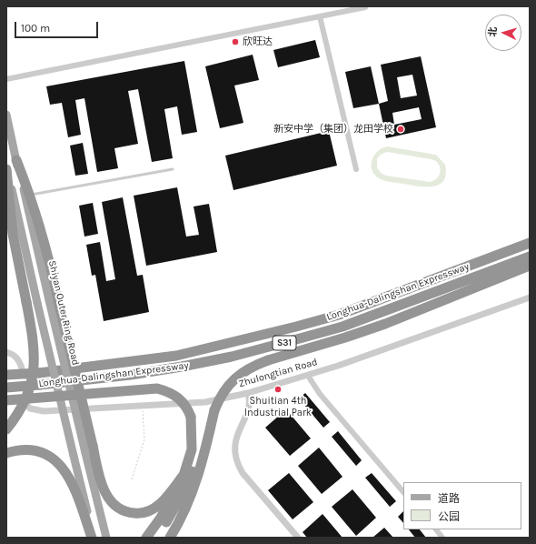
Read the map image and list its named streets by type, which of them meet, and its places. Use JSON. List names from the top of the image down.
{
  "streets": {
    "highway": ["Longhua-Dalingshan Expressway", "S31"],
    "main road": ["Shiyan Outer Ring Road"],
    "street": ["Zhulongtian Road"]
  },
  "places": ["欣旺达", "新安中学（集团）龙田学校", "Shuitian 4th Industrial Park"],
  "legend": ["道路", "公园"],
  "scale_bar": "100 m",
  "north": "left"
}
